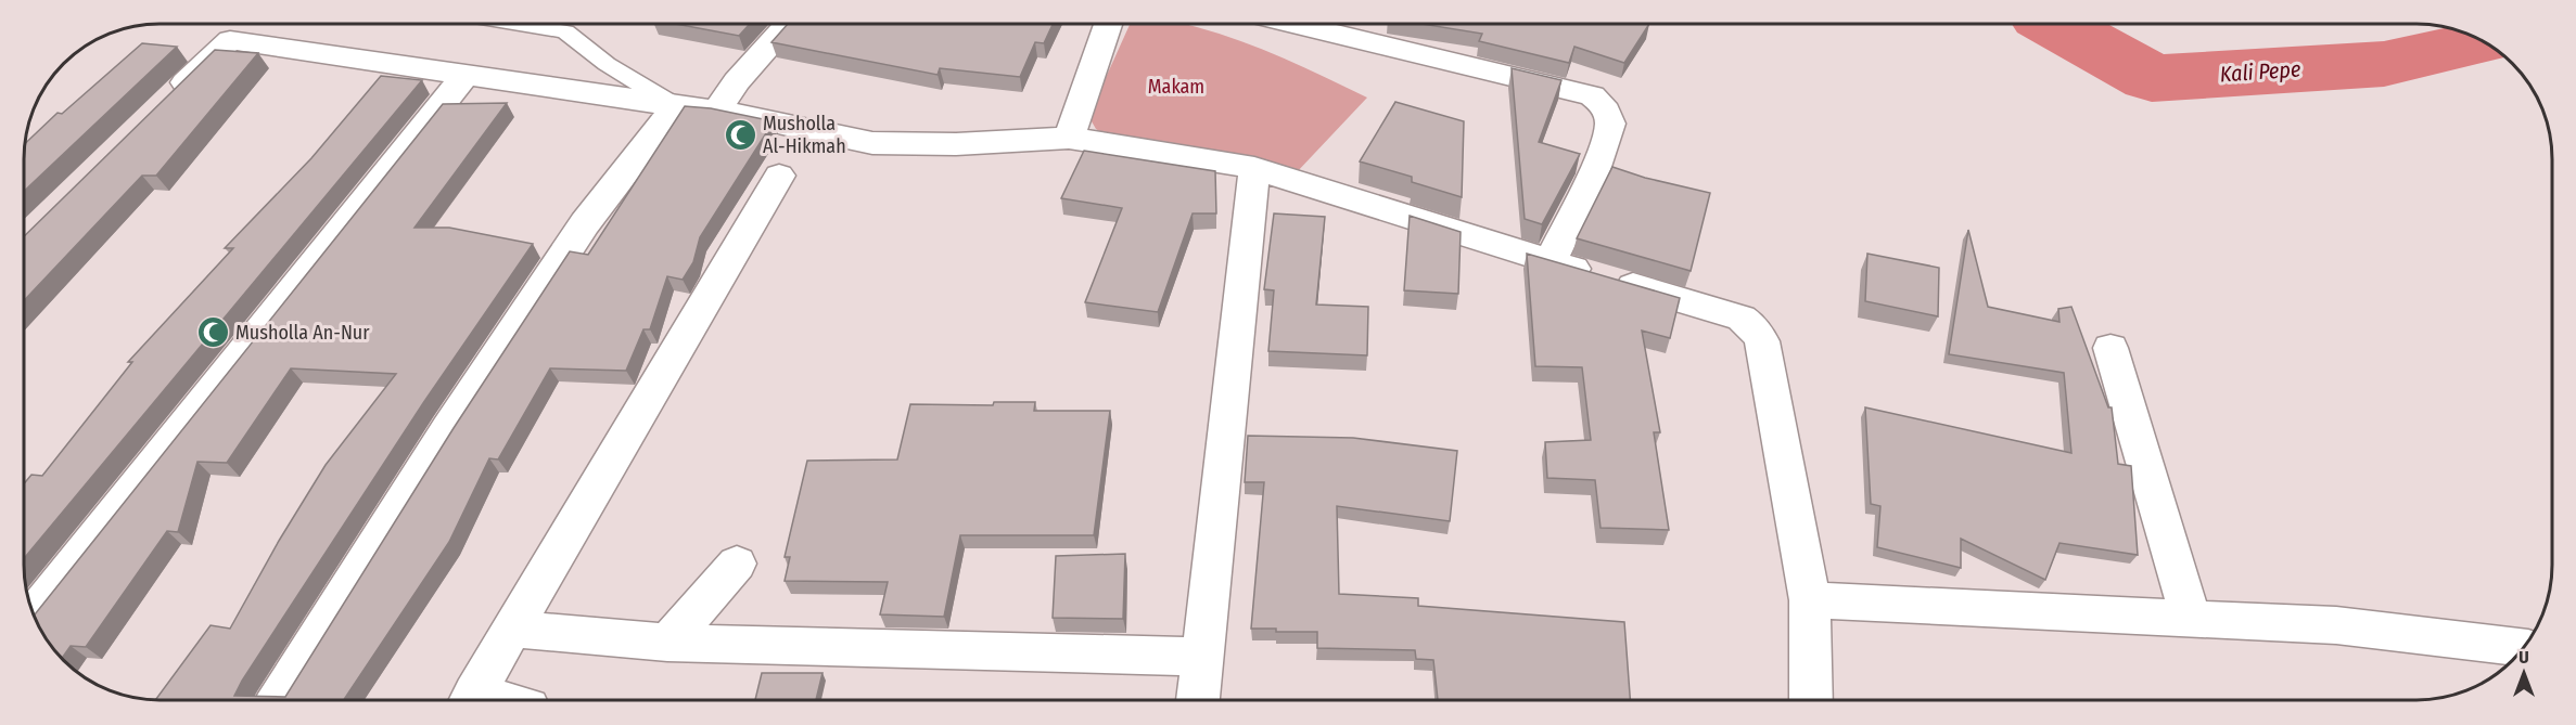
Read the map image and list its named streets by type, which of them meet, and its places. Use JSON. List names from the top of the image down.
{
  "water": ["Kali Pepe"],
  "parks": ["Makam"],
  "places": {
    "mosque": ["Musholla Al-Hikmah", "Musholla An-Nur"]
  },
  "north": "top"
}
